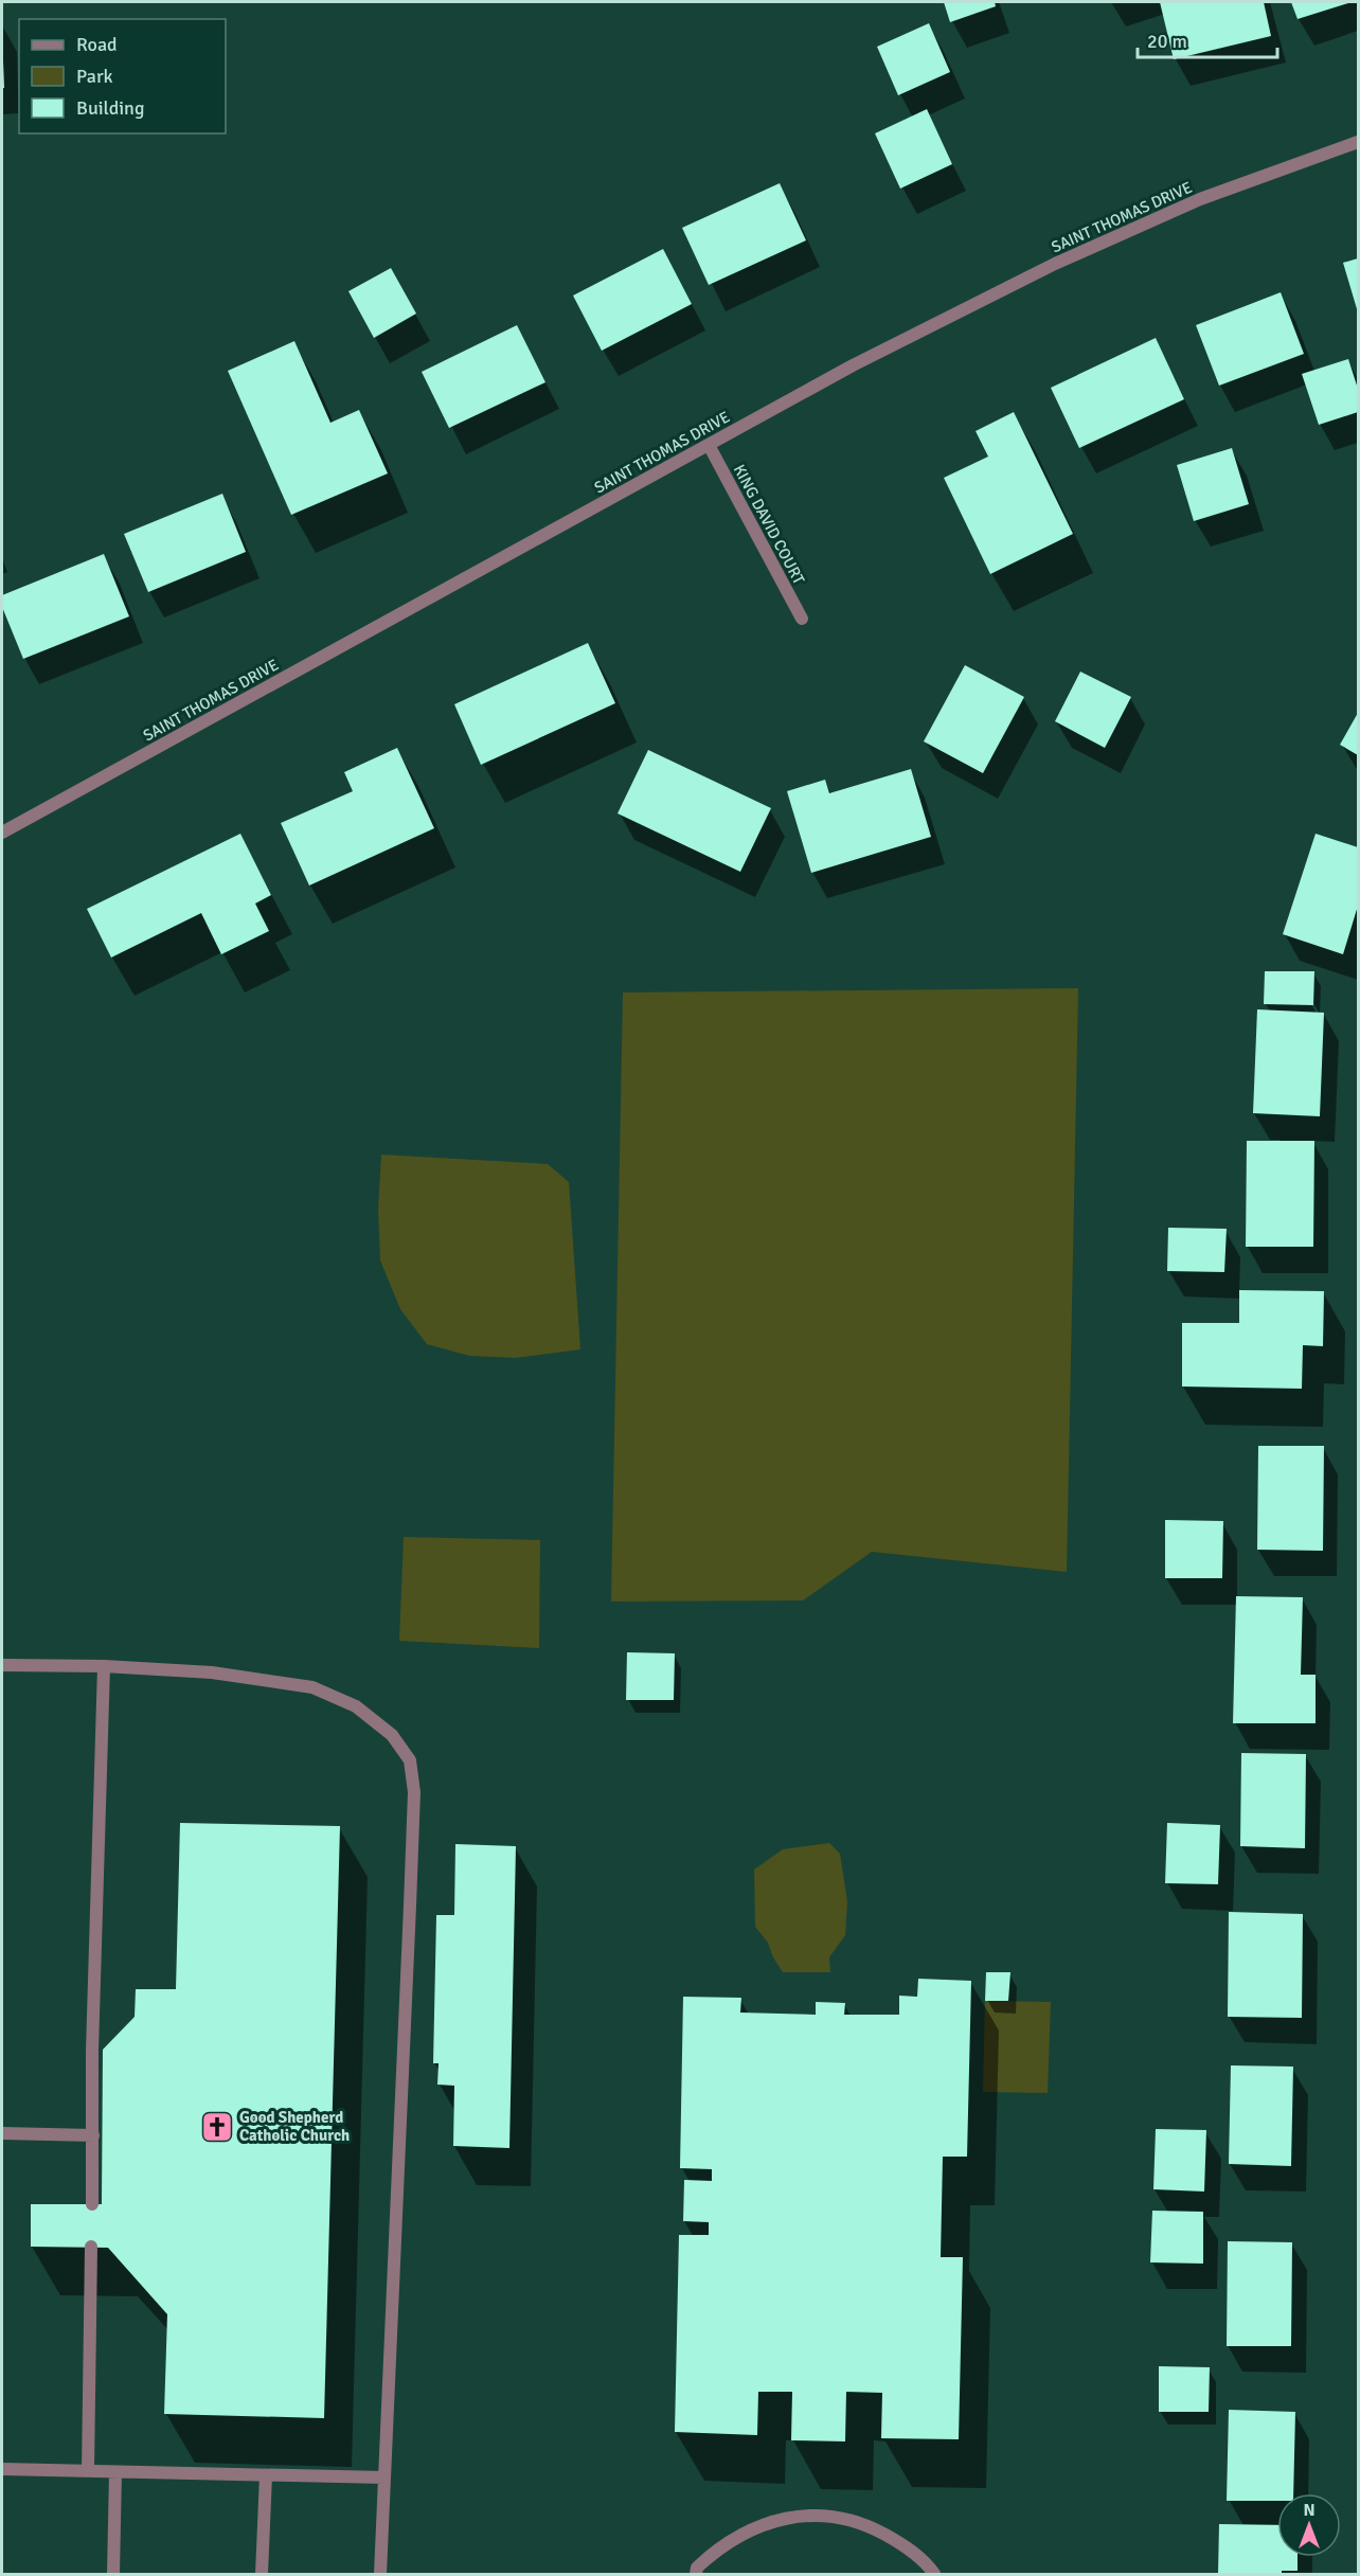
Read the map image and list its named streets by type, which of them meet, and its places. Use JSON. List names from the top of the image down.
{
  "streets": {
    "street": ["SAINT THOMAS DRIVE", "KING DAVID COURT"]
  },
  "crossings": [
    ["SAINT THOMAS DRIVE", "KING DAVID COURT"]
  ],
  "places": {
    "church": ["Good Shepherd Catholic Church"]
  },
  "legend": ["Road", "Park", "Building"],
  "scale_bar": "20 m",
  "north": "top"
}
